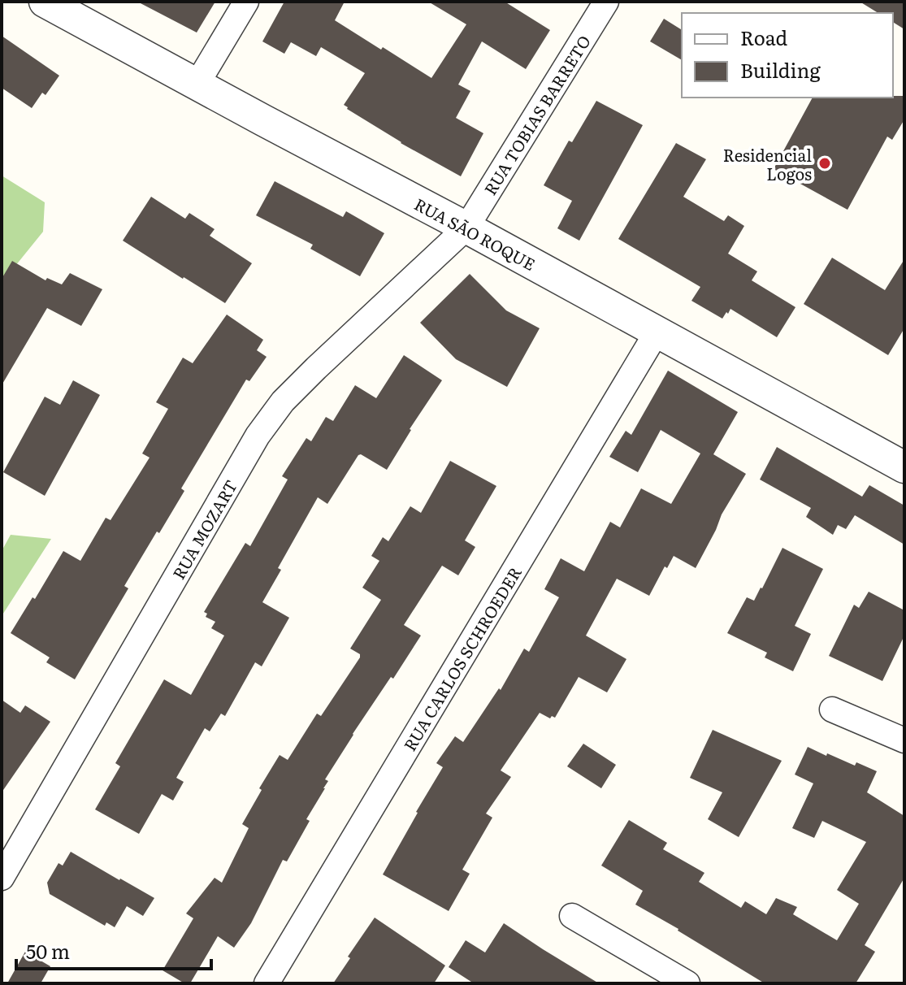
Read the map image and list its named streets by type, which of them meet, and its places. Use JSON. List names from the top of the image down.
{
  "streets": {
    "street": [
      "RUA TOBIAS BARRETO",
      "RUA SÃO ROQUE",
      "RUA MOZART",
      "RUA CARLOS SCHROEDER"
    ]
  },
  "crossings": [
    ["RUA TOBIAS BARRETO", "RUA SÃO ROQUE"],
    ["RUA TOBIAS BARRETO", "RUA MOZART"],
    ["RUA SÃO ROQUE", "RUA MOZART"],
    ["RUA SÃO ROQUE", "RUA CARLOS SCHROEDER"]
  ],
  "places": ["Residencial Logos"],
  "legend": ["Road", "Building"],
  "scale_bar": "50 m"
}
